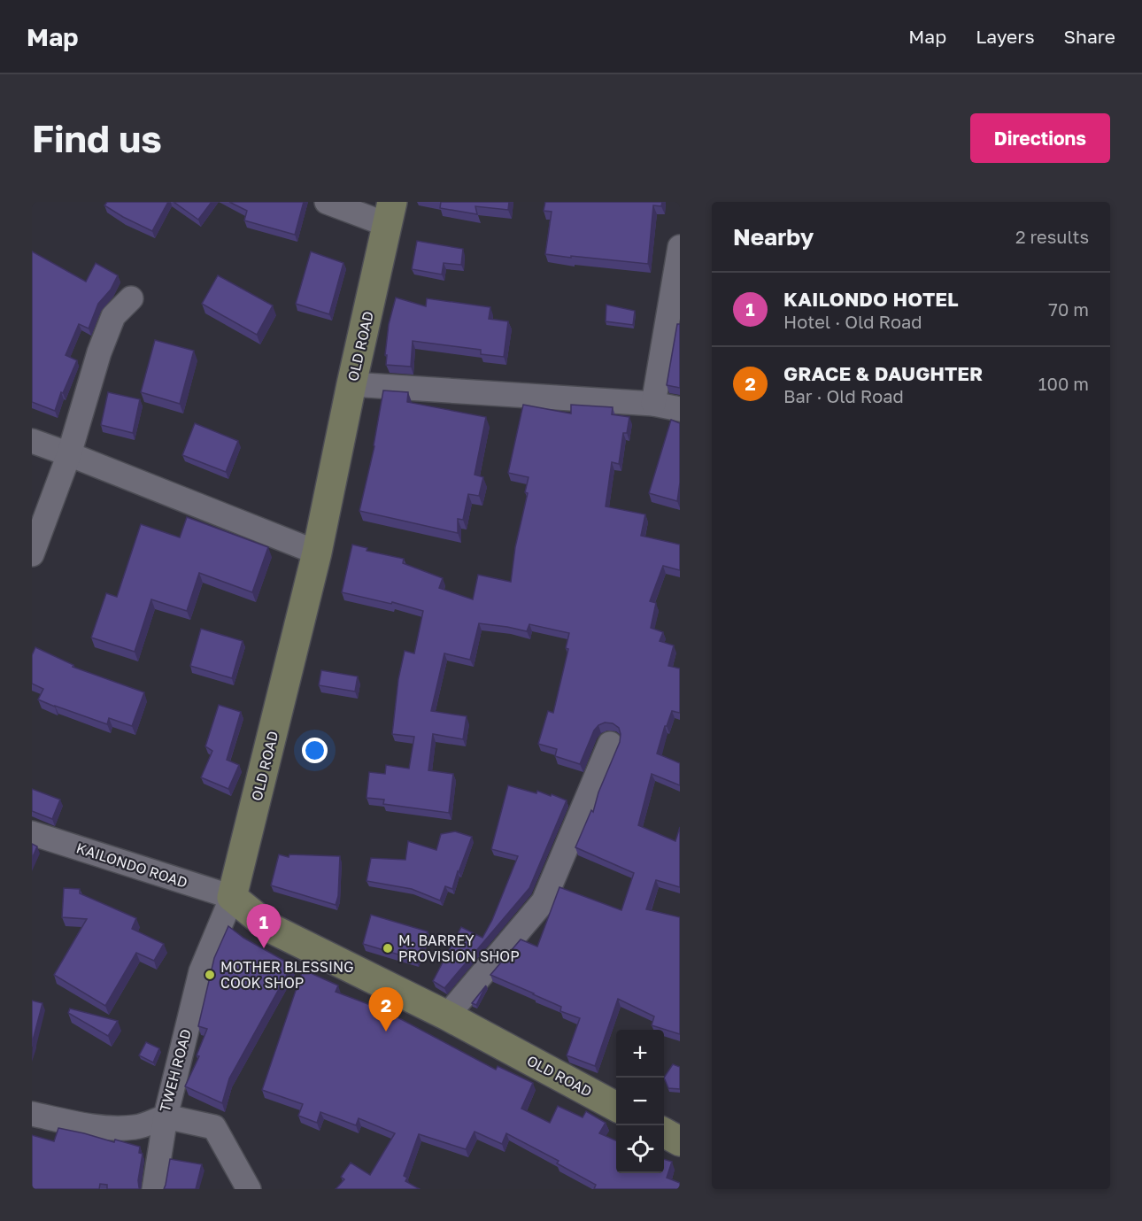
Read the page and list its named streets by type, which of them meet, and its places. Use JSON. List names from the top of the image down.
{
  "streets": {
    "street": ["OLD ROAD", "KAILONDO ROAD", "TWEH ROAD"]
  },
  "crossings": [
    ["OLD ROAD", "KAILONDO ROAD"],
    ["OLD ROAD", "TWEH ROAD"],
    ["KAILONDO ROAD", "TWEH ROAD"]
  ],
  "places": ["M. BARREY PROVISION SHOP", "MOTHER BLESSING COOK SHOP"],
  "page": {
    "header": "Map",
    "nav": ["Map", "Layers", "Share"],
    "buttons": "Directions",
    "title": "Find us",
    "heading": ["Nearby", "2 results"],
    "list": [
      {
        "mark": "1",
        "name": "KAILONDO HOTEL",
        "note": "Hotel · Old Road",
        "value": "70 m"
      },
      {
        "mark": "2",
        "name": "GRACE & DAUGHTER",
        "note": "Bar · Old Road",
        "value": "100 m"
      }
    ],
    "pins": ["1", "2"],
    "map_buttons": ["+", "−"]
  }
}
